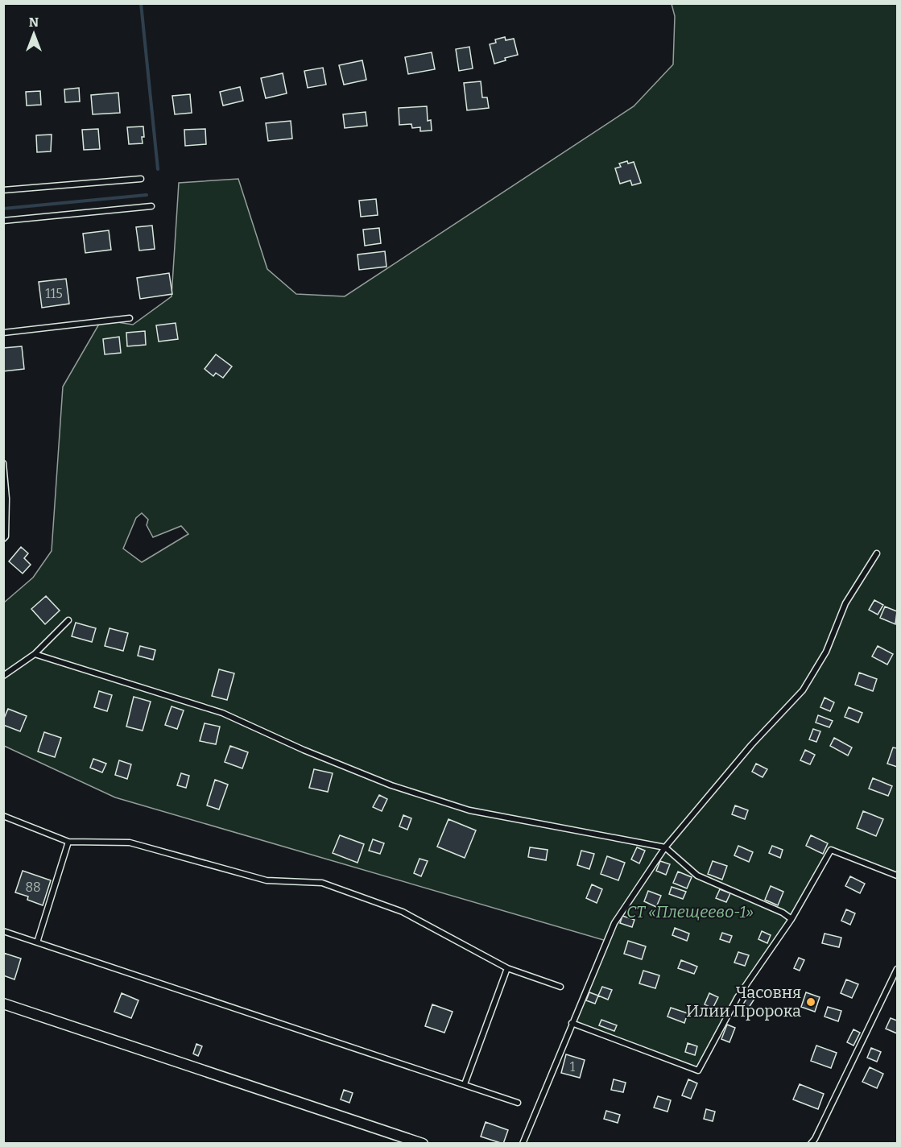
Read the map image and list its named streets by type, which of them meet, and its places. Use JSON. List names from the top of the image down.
{
  "parks": ["СТ «Плещеево-1»"],
  "places": ["Часовня Илии Пророка"],
  "house_numbers": ["115", "88", "1"],
  "north": "top"
}
